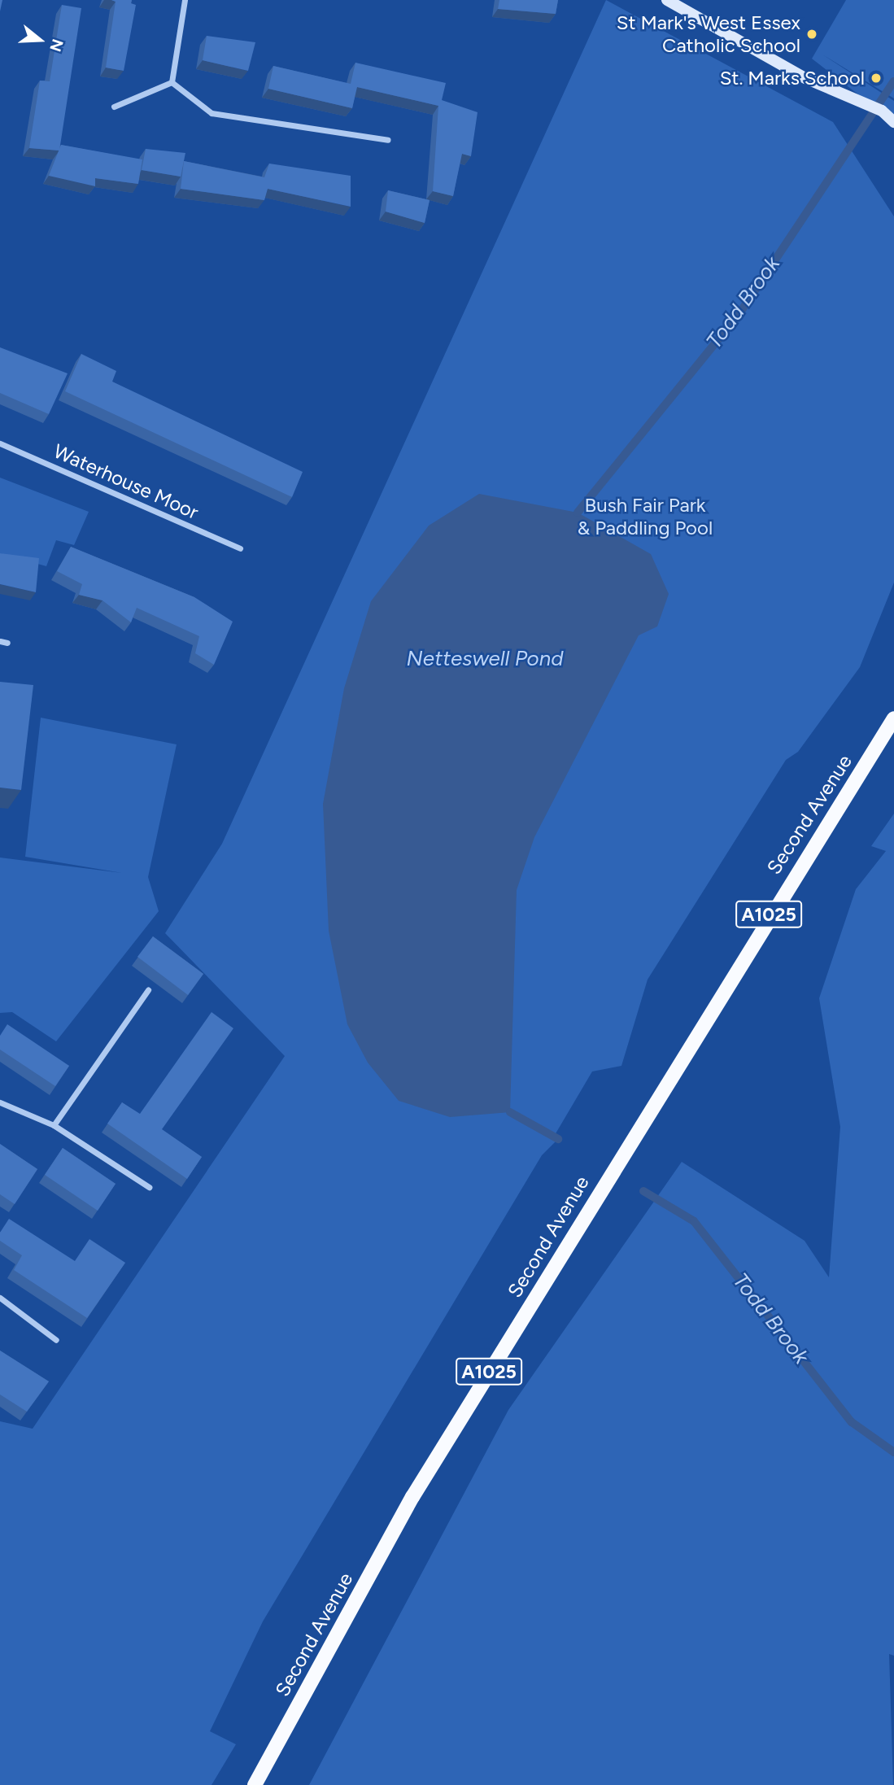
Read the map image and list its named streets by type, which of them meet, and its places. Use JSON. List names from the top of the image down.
{
  "streets": {
    "main road": ["Second Avenue", "A1025"],
    "street": ["Waterhouse Moor"]
  },
  "water": ["Todd Brook", "Netteswell Pond"],
  "parks": ["Bush Fair Park & Paddling Pool"],
  "places": ["St Mark's West Essex Catholic School", "St. Marks School"],
  "north": "right"
}
